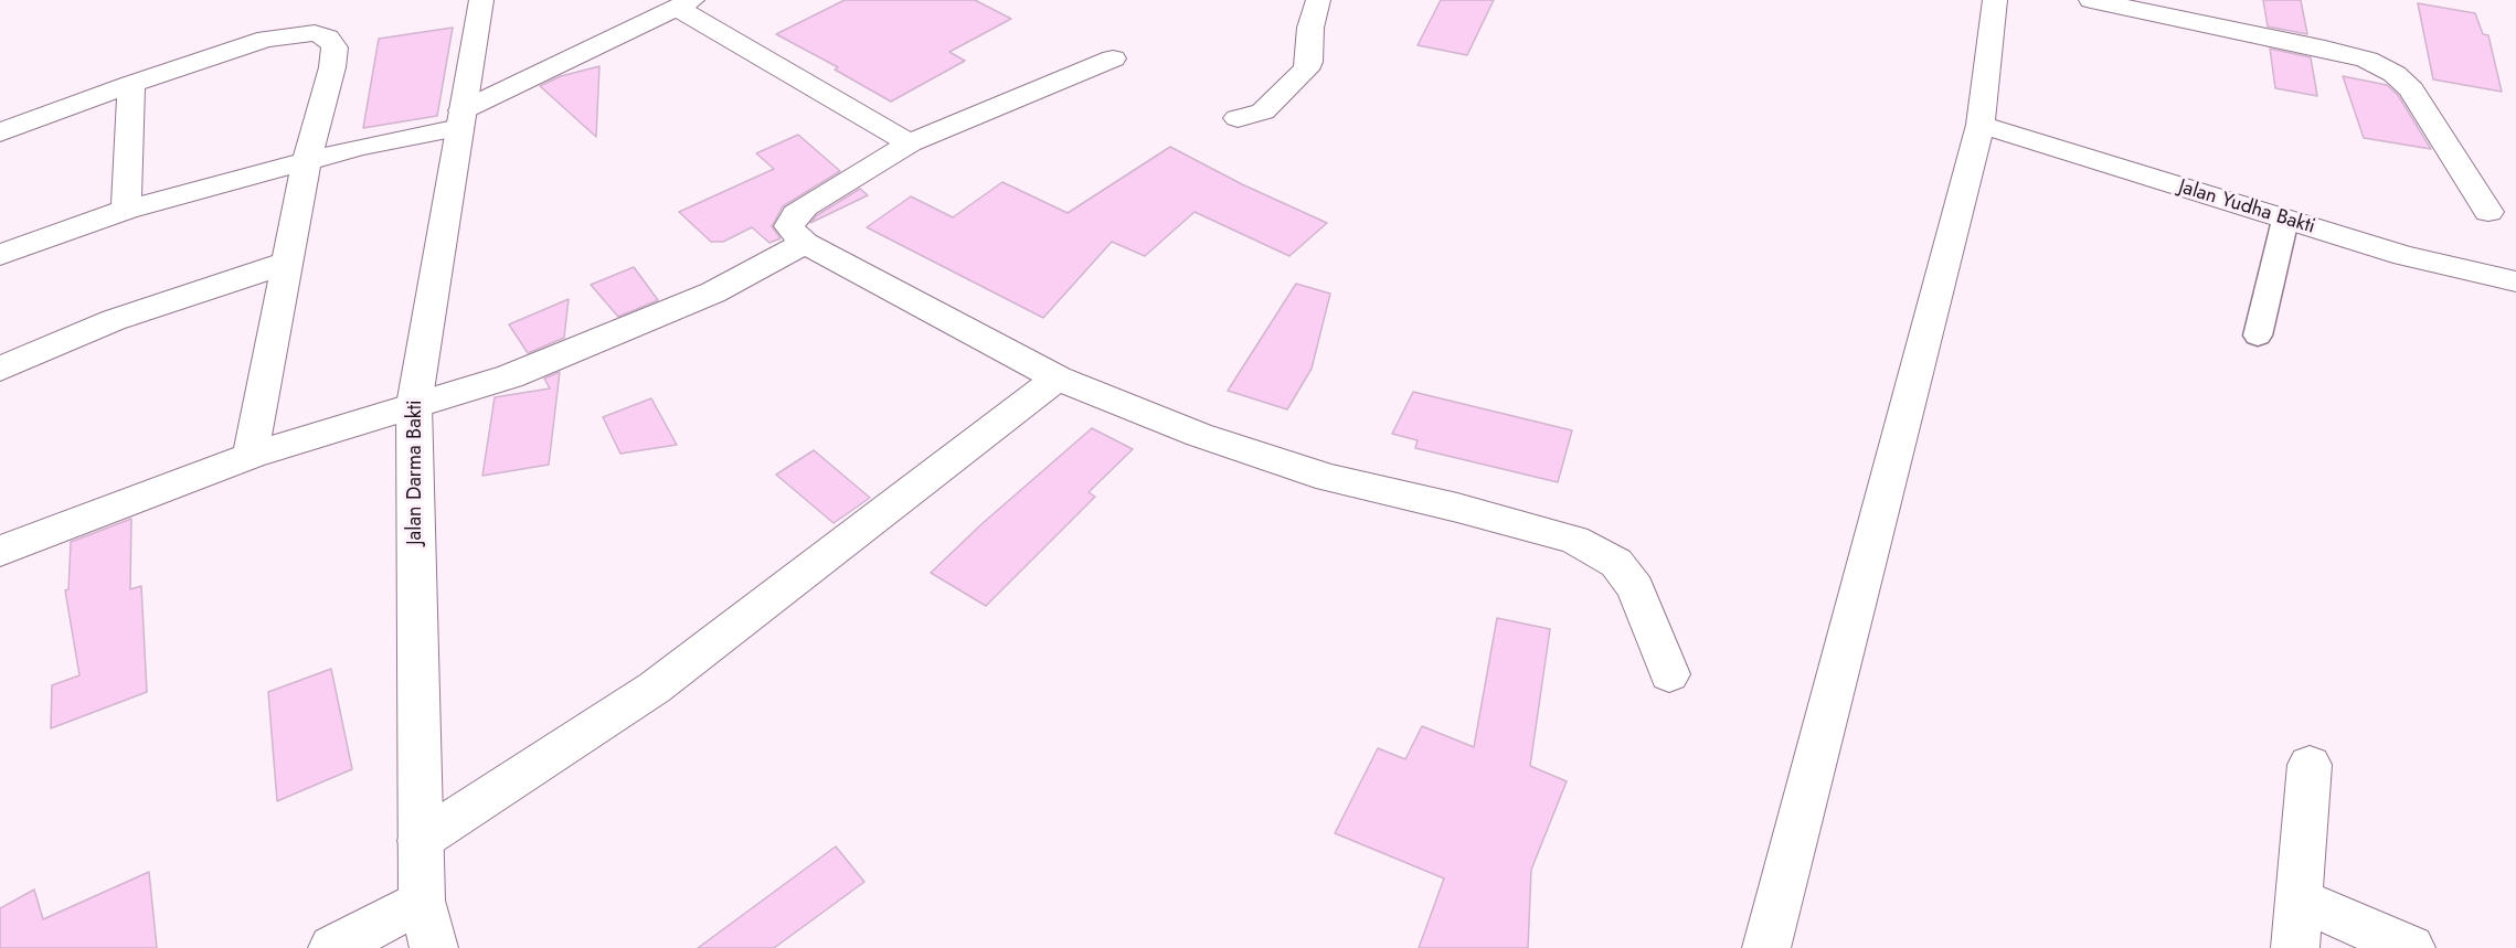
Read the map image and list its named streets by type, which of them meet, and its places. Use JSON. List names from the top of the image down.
{
  "streets": {
    "street": ["Jalan Yudha Bakti", "Jalan Darma Bakti"]
  }
}
